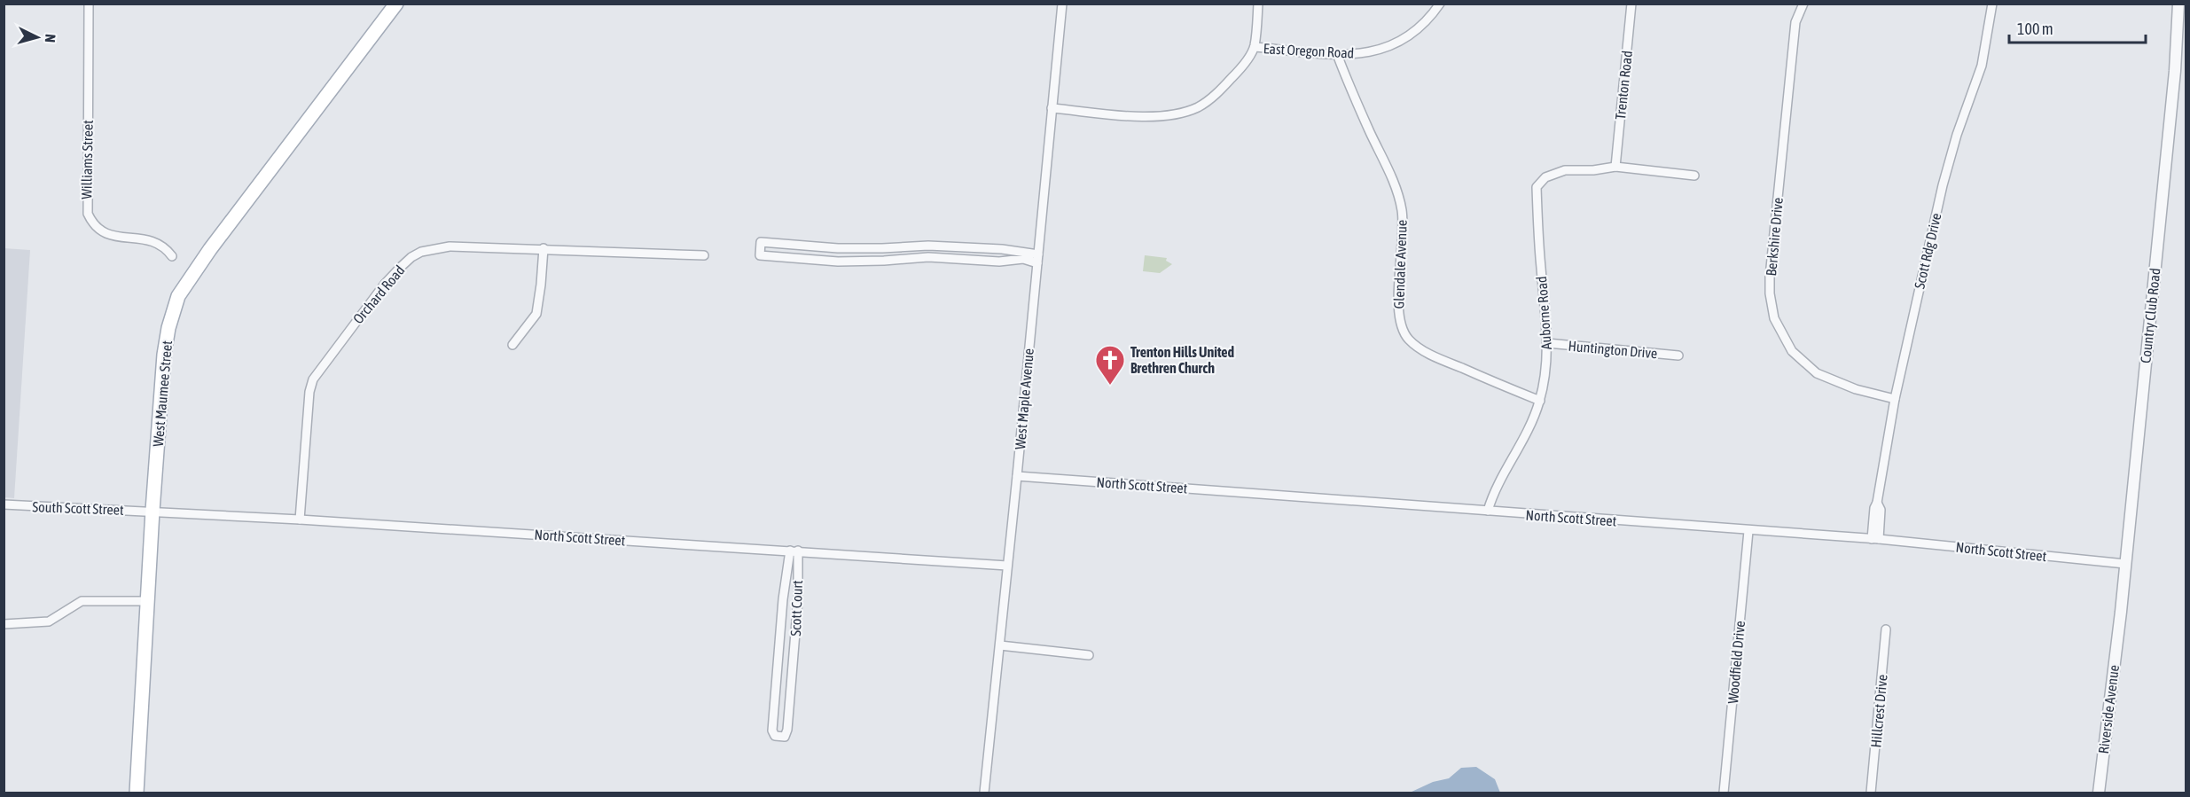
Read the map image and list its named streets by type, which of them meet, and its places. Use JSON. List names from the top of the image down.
{
  "streets": {
    "main road": ["West Maumee Street"],
    "street": [
      "East Oregon Road",
      "Trenton Road",
      "Williams Street",
      "Berkshire Drive",
      "Scott Rdg Drive",
      "Glendale Avenue",
      "Orchard Road",
      "Auborne Road",
      "Country Club Road",
      "Huntington Drive",
      "West Maple Avenue",
      "North Scott Street",
      "South Scott Street",
      "Scott Court",
      "Woodfield Drive",
      "Riverside Avenue",
      "Hillcrest Drive"
    ]
  },
  "crossings": [
    ["East Oregon Road", "Glendale Avenue"],
    ["Trenton Road", "Auborne Road"],
    ["Berkshire Drive", "Scott Rdg Drive"],
    ["Scott Rdg Drive", "North Scott Street"],
    ["Glendale Avenue", "Auborne Road"],
    ["Orchard Road", "North Scott Street"],
    ["Auborne Road", "Huntington Drive"],
    ["Auborne Road", "North Scott Street"],
    ["Country Club Road", "North Scott Street"],
    ["Country Club Road", "Riverside Avenue"],
    ["West Maumee Street", "North Scott Street"],
    ["West Maumee Street", "South Scott Street"],
    ["West Maple Avenue", "North Scott Street"],
    ["North Scott Street", "South Scott Street"],
    ["North Scott Street", "Scott Court"],
    ["North Scott Street", "Woodfield Drive"]
  ],
  "places": {
    "church": ["Trenton Hills United Brethren Church"]
  },
  "scale_bar": "100 m",
  "north": "right"
}
